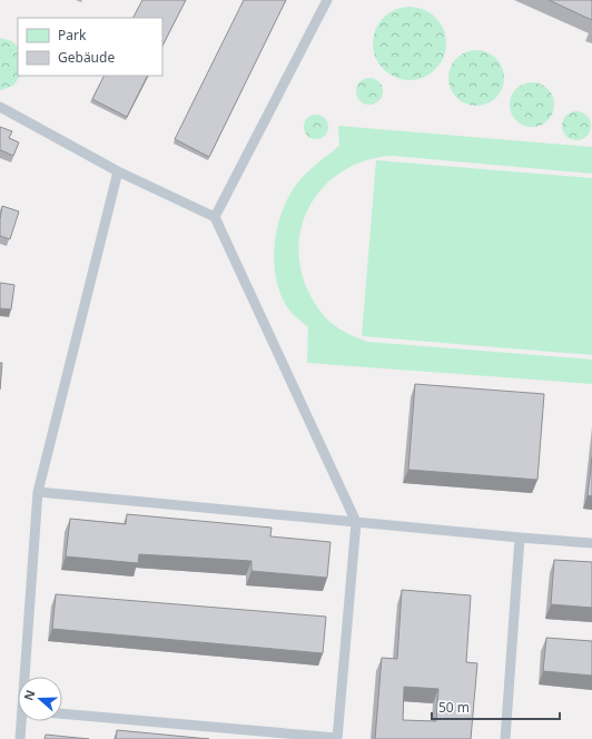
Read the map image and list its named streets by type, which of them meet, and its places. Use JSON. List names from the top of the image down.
{
  "legend": ["Park", "Gebäude"],
  "scale_bar": "50 m",
  "north": "left"
}
